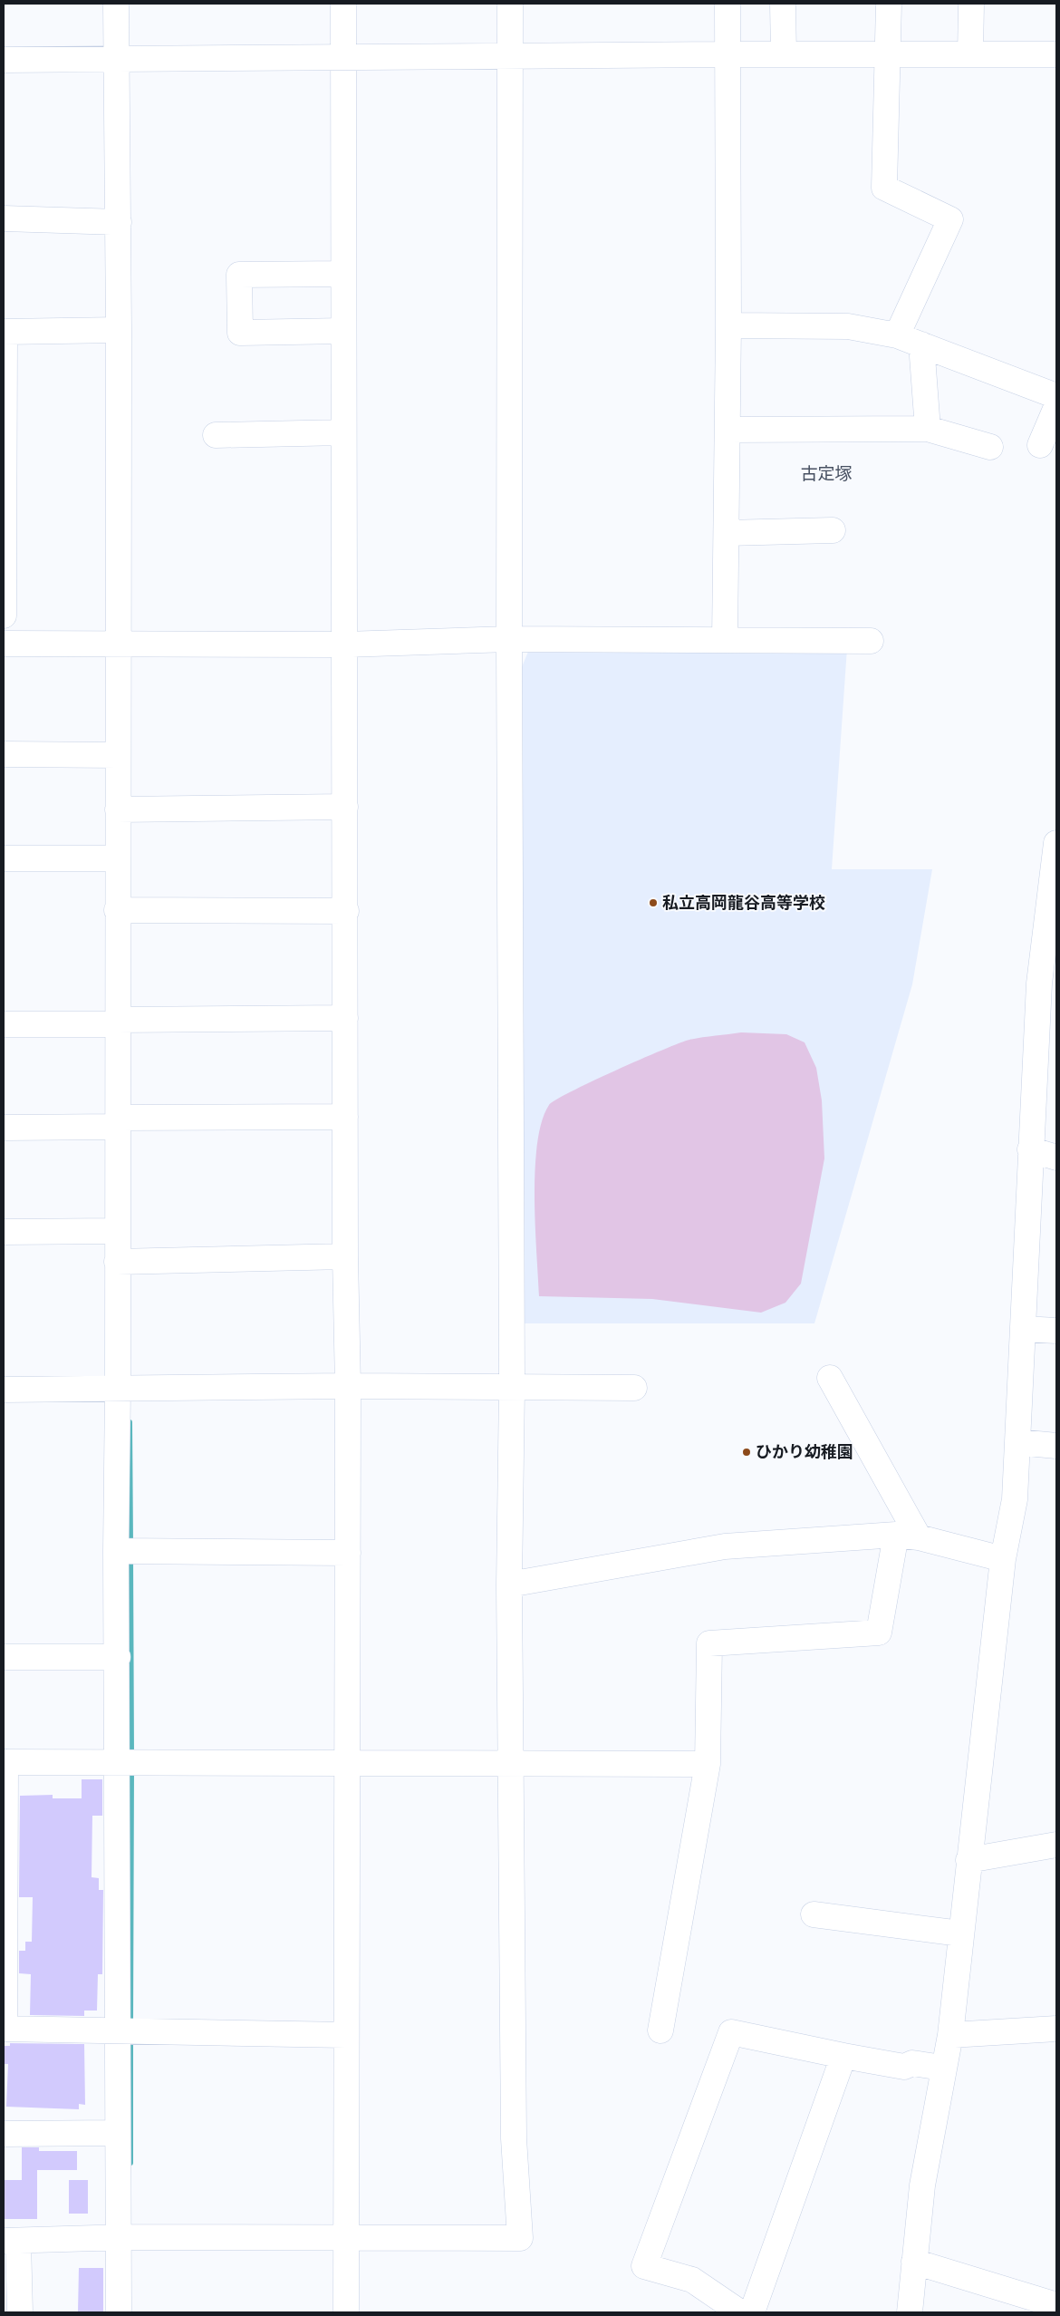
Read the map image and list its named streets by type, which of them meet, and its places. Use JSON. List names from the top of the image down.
{
  "districts": ["古定塚"],
  "places": ["私立高岡龍谷高等学校", "ひかり幼稚園"]
}
